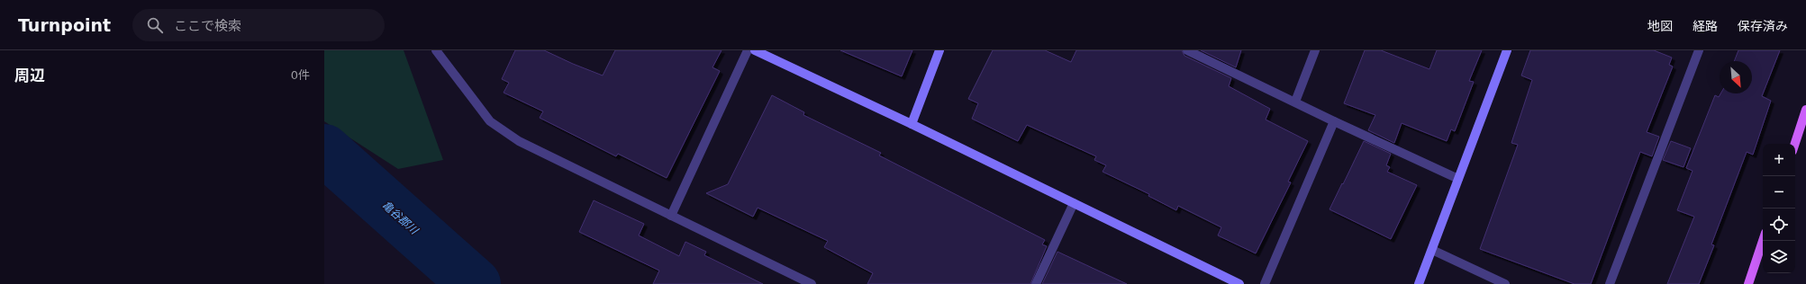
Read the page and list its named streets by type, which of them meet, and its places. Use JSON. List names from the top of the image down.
{
  "water": ["亀谷郡川"],
  "north": "bottom right",
  "page": {
    "header": "Turnpoint",
    "search": "ここで検索",
    "nav": ["地図", "経路", "保存済み"],
    "heading": ["周辺", "0件"],
    "map_buttons": ["+", "−"]
  }
}
